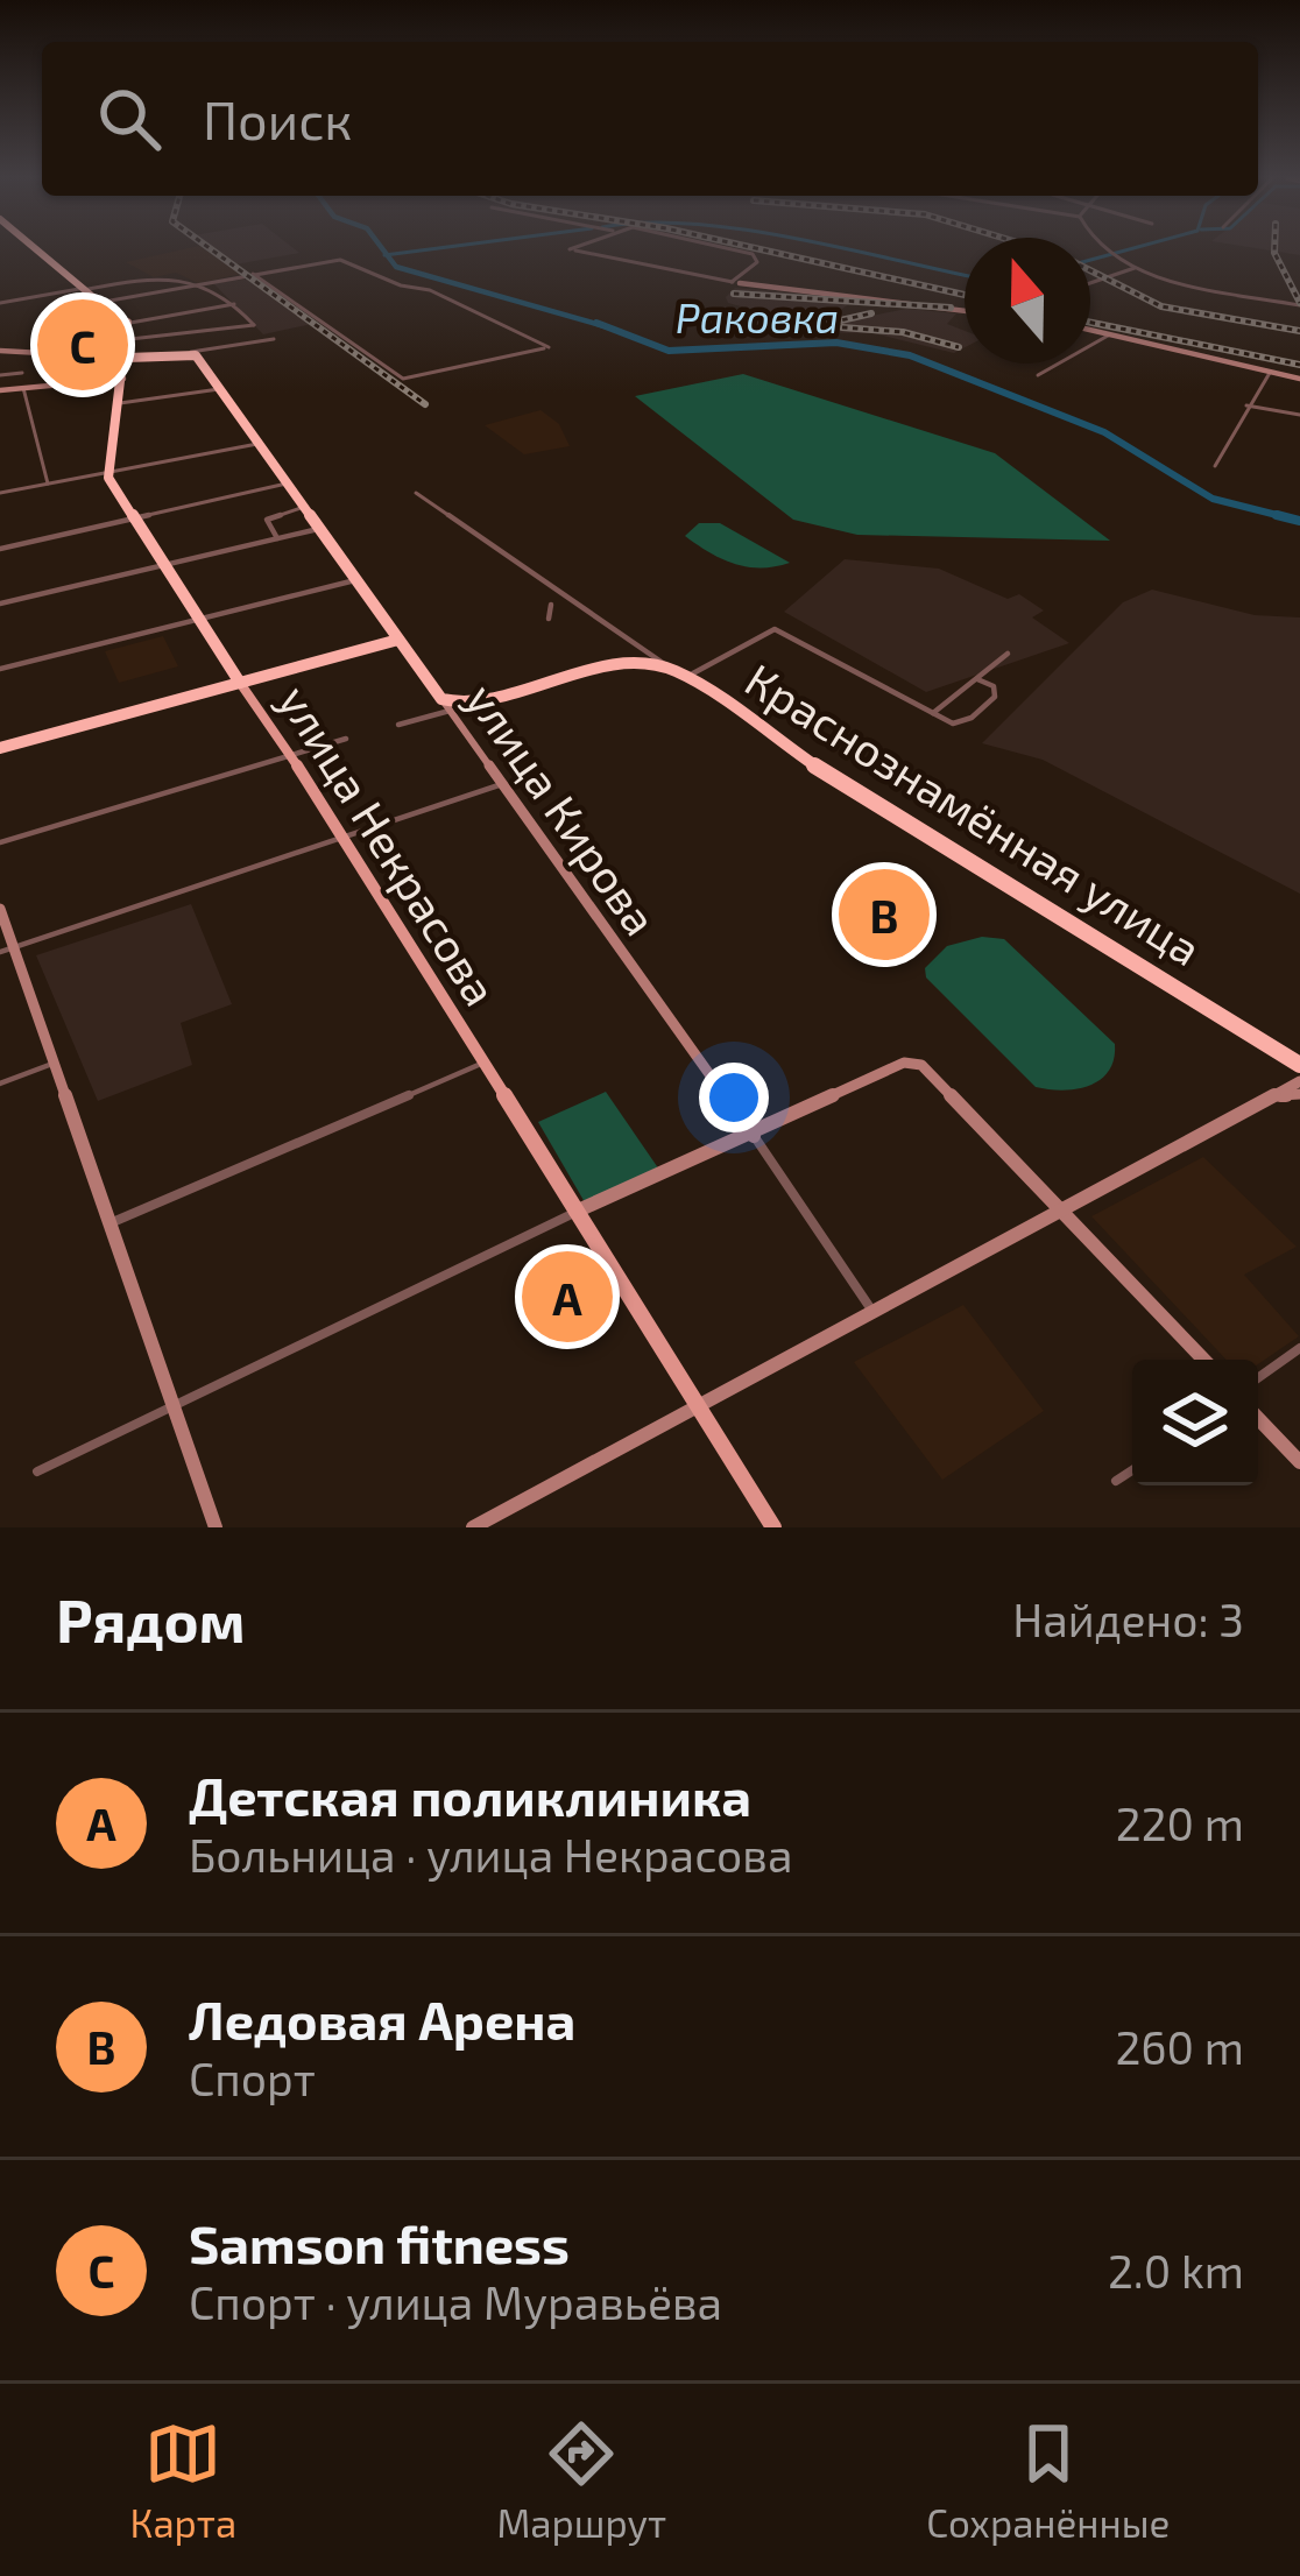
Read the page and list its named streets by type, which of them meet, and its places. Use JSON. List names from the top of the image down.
{
  "streets": {
    "highway": ["улица Кирова", "Краснознамённая улица", "улица Некрасова"]
  },
  "water": ["Раковка"],
  "north": "top",
  "page": {
    "search": "Поиск",
    "pins": ["C", "B", "A"],
    "heading": ["Рядом", "Найдено: 3"],
    "list": [
      {
        "mark": "A",
        "name": "Детская поликлиника",
        "note": "Больница · улица Некрасова",
        "value": "220 m"
      },
      {
        "mark": "B",
        "name": "Ледовая Арена",
        "note": "Спорт",
        "value": "260 m"
      },
      {
        "mark": "C",
        "name": "Samson fitness",
        "note": "Спорт · улица Муравьёва",
        "value": "2.0 km"
      }
    ],
    "nav": ["Карта", "Маршрут", "Сохранённые"]
  }
}
